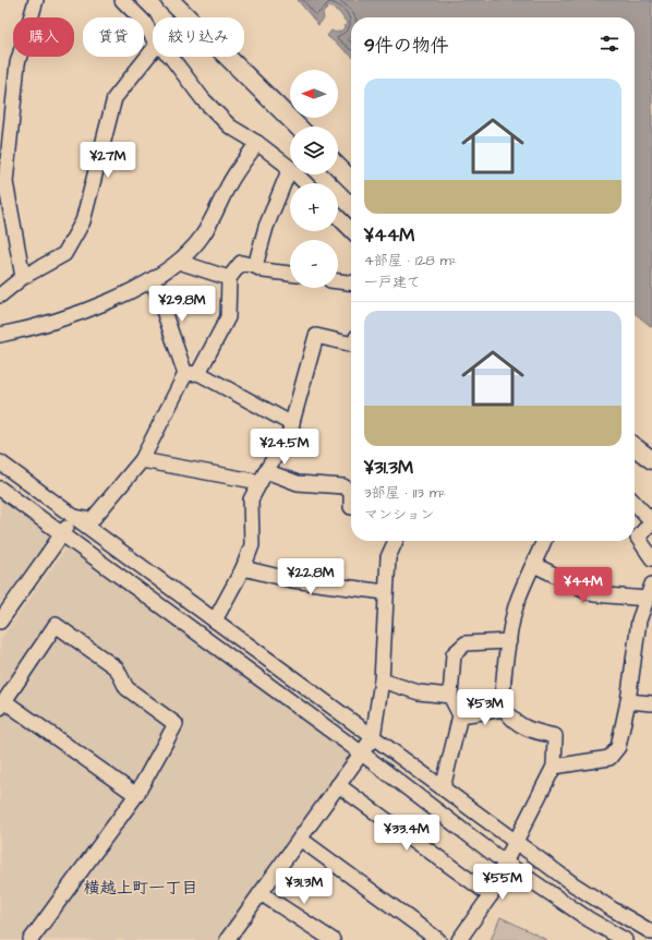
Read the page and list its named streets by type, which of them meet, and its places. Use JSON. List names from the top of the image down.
{
  "districts": ["横越上町一丁目"],
  "north": "left",
  "page": {
    "chip": ["購入", "賃貸", "絞り込み"],
    "heading": "9件の物件",
    "map_buttons": ["+", "−"],
    "list": [
      {
        "name": "¥44M",
        "note": "4部屋 · 128 m² · 一戸建て"
      },
      {
        "name": "¥31.3M",
        "note": "3部屋 · 113 m² · マンション"
      }
    ],
    "price": [
      "¥27M",
      "¥29.8M",
      "¥24.5M",
      "¥22.8M",
      "¥44M",
      "¥53M",
      "¥33.4M",
      "¥55M",
      "¥31.3M"
    ]
  }
}
